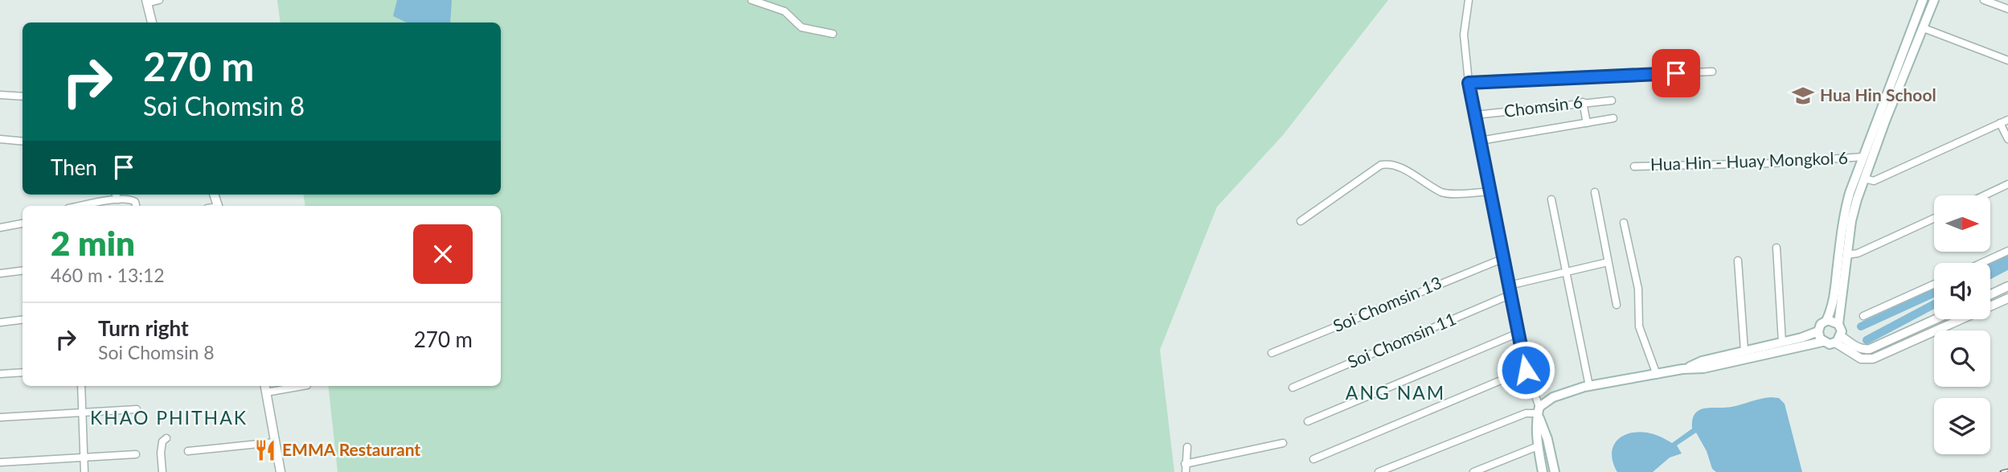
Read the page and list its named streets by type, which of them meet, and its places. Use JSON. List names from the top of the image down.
{
  "streets": {
    "street": [
      "Chomsin 6",
      "Hua Hin - Huay Mongkol 6",
      "Soi Chomsin 13",
      "Soi Chomsin 11"
    ]
  },
  "districts": ["ANG NAM", "KHAO PHITHAK"],
  "places": {
    "school or university": ["Hua Hin School"],
    "restaurant": ["EMMA Restaurant"]
  },
  "north": "right",
  "page": {
    "turn": ["270 m", "Soi Chomsin 8"],
    "then": "Then",
    "heading": ["2 min", "460 m · 13:12"],
    "list": [
      {
        "name": "Turn right",
        "note": "Soi Chomsin 8",
        "value": "270 m"
      }
    ]
  }
}
